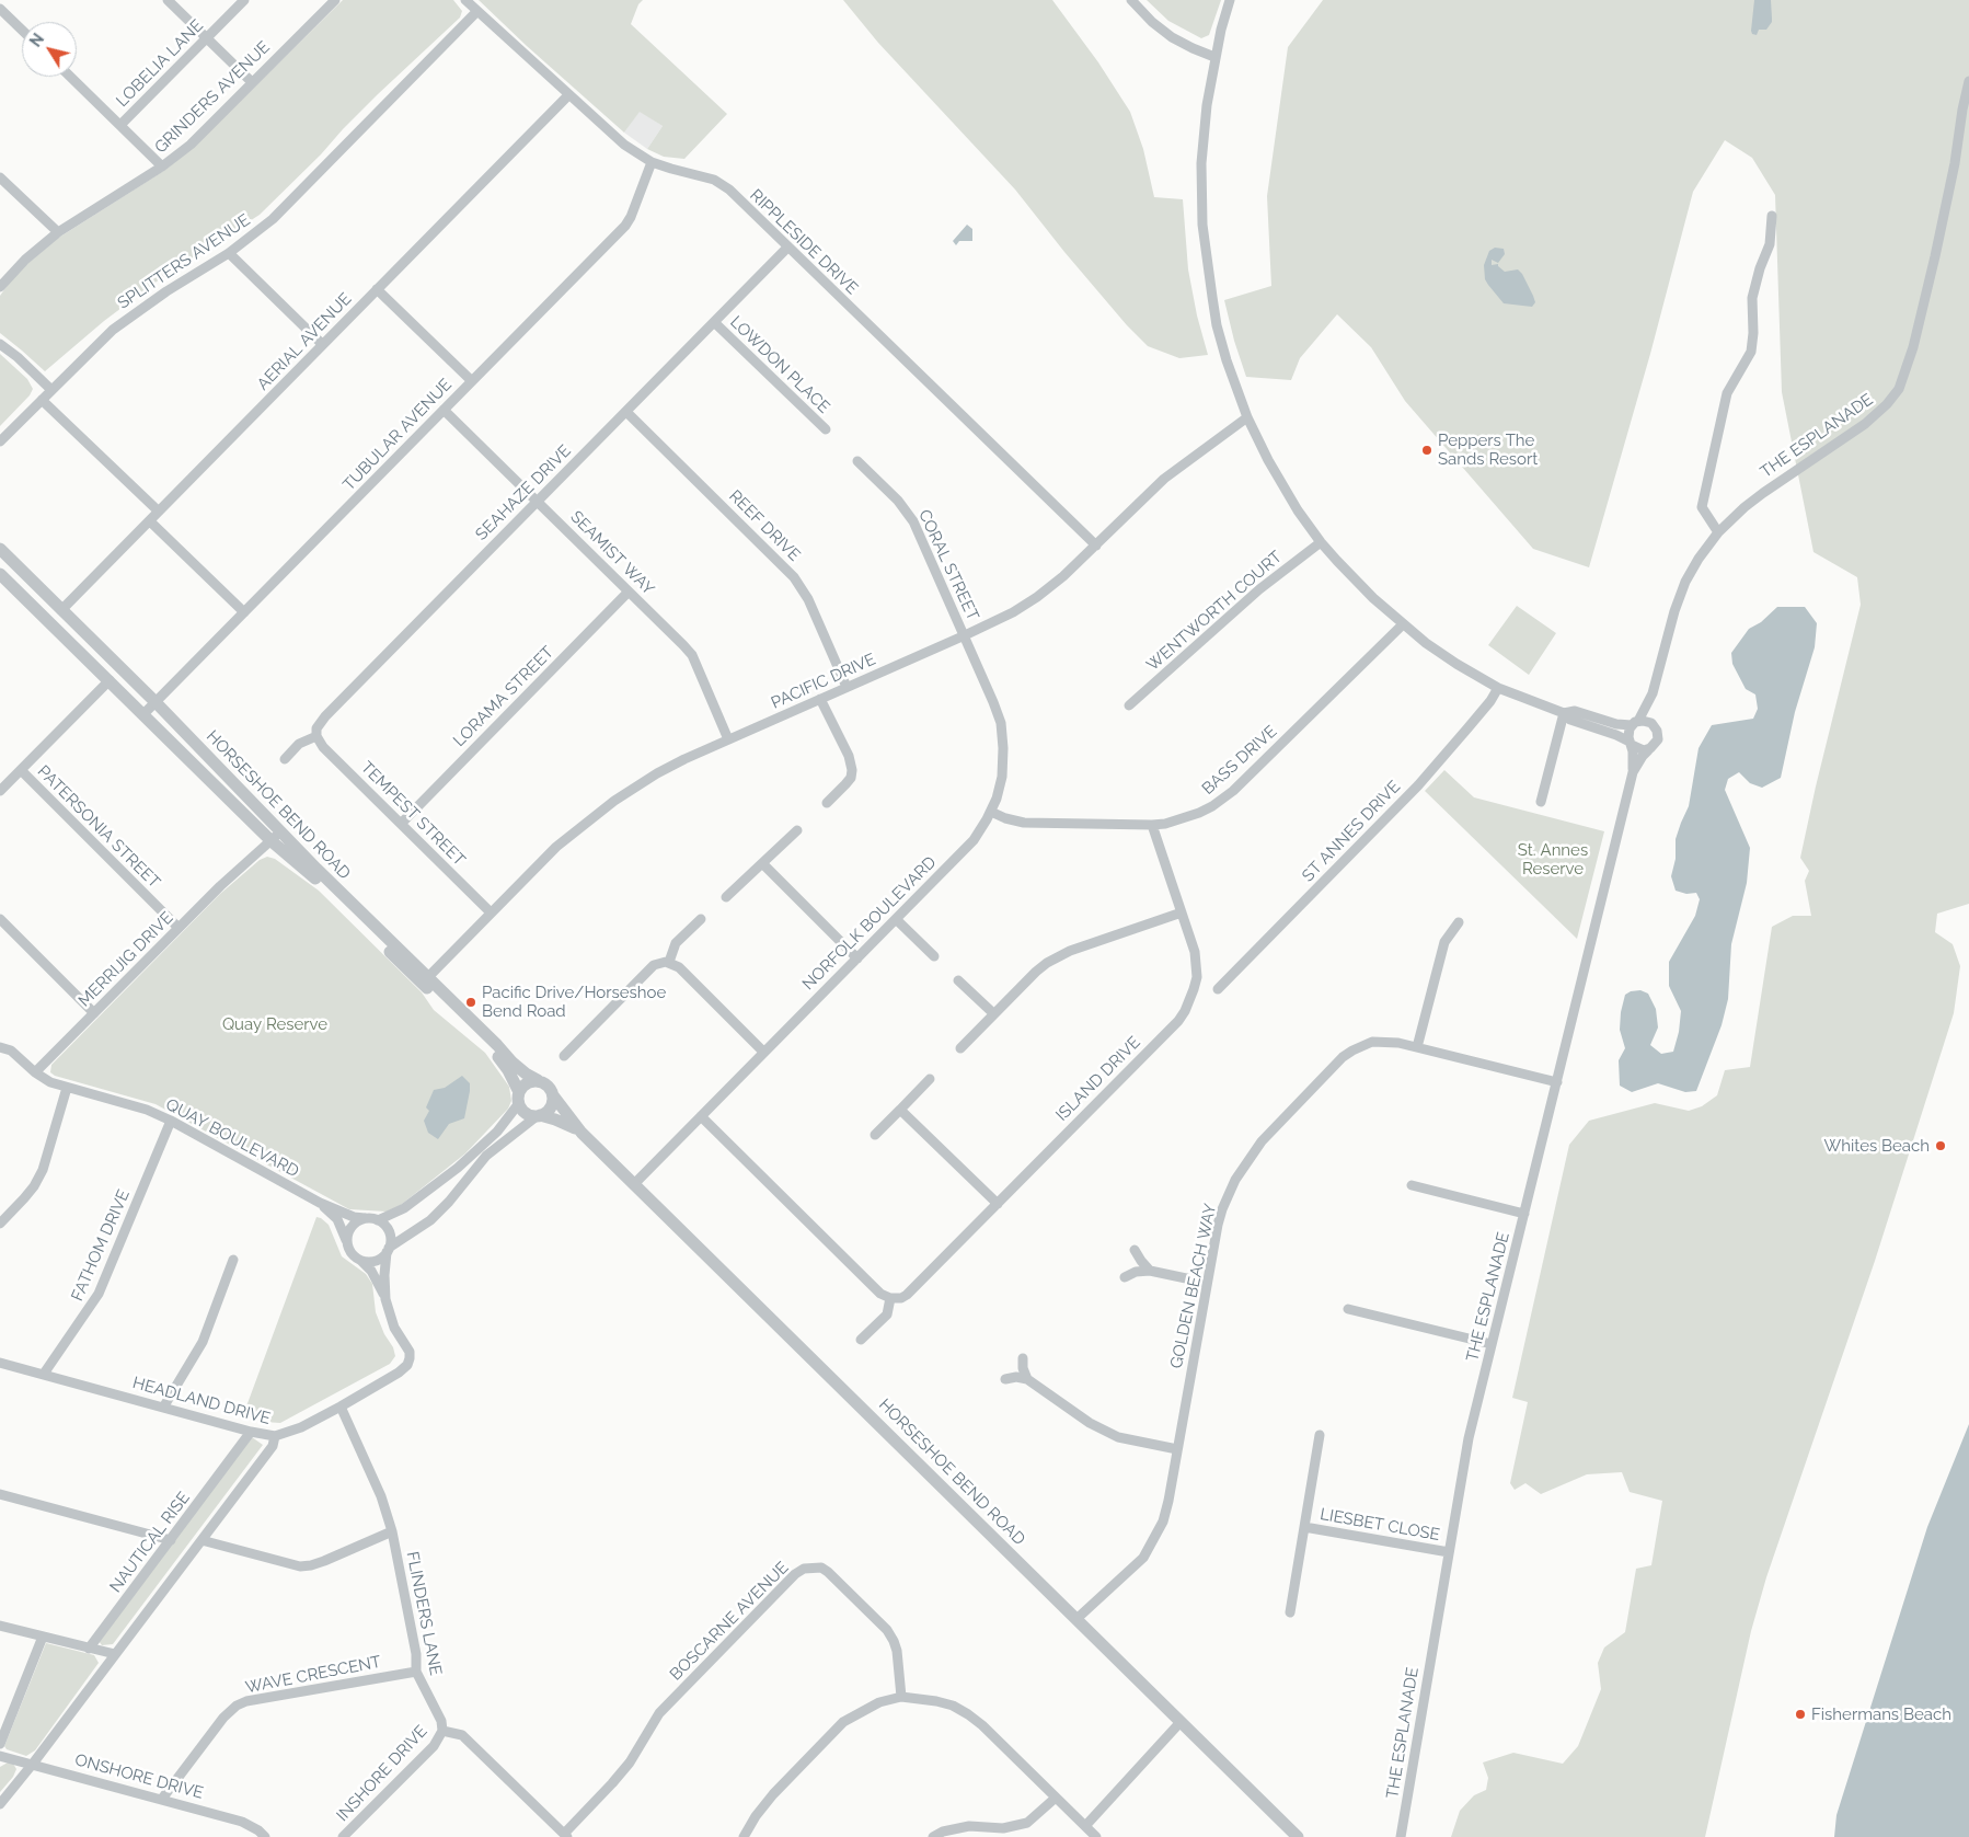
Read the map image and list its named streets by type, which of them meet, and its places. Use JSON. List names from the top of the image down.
{
  "streets": {
    "street": [
      "LOBELIA LANE",
      "GRINDERS AVENUE",
      "RIPPLESIDE DRIVE",
      "SPLITTERS AVENUE",
      "AERIAL AVENUE",
      "LOWDON PLACE",
      "TUBULAR AVENUE",
      "THE ESPLANADE",
      "SEAHAZE DRIVE",
      "REEF DRIVE",
      "SEAMIST WAY",
      "CORAL STREET",
      "WENTWORTH COURT",
      "PACIFIC DRIVE",
      "LORAMA STREET",
      "BASS DRIVE",
      "HORSESHOE BEND ROAD",
      "TEMPEST STREET",
      "PATERSONIA STREET",
      "ST ANNES DRIVE",
      "NORFOLK BOULEVARD",
      "MERRIJIG DRIVE",
      "ISLAND DRIVE",
      "QUAY BOULEVARD",
      "FATHOM DRIVE",
      "GOLDEN BEACH WAY",
      "HEADLAND DRIVE",
      "LIESBET CLOSE",
      "NAUTICAL RISE",
      "FLINDERS LANE",
      "BOSCARNE AVENUE",
      "WAVE CRESCENT",
      "INSHORE DRIVE",
      "ONSHORE DRIVE"
    ]
  },
  "crossings": [
    ["RIPPLESIDE DRIVE", "SPLITTERS AVENUE"],
    ["RIPPLESIDE DRIVE", "AERIAL AVENUE"],
    ["RIPPLESIDE DRIVE", "TUBULAR AVENUE"],
    ["RIPPLESIDE DRIVE", "SEAHAZE DRIVE"],
    ["RIPPLESIDE DRIVE", "PACIFIC DRIVE"],
    ["AERIAL AVENUE", "HORSESHOE BEND ROAD"],
    ["LOWDON PLACE", "SEAHAZE DRIVE"],
    ["TUBULAR AVENUE", "SEAMIST WAY"],
    ["TUBULAR AVENUE", "HORSESHOE BEND ROAD"],
    ["THE ESPLANADE", "GOLDEN BEACH WAY"],
    ["THE ESPLANADE", "LIESBET CLOSE"],
    ["SEAHAZE DRIVE", "REEF DRIVE"],
    ["SEAHAZE DRIVE", "SEAMIST WAY"],
    ["SEAHAZE DRIVE", "TEMPEST STREET"],
    ["REEF DRIVE", "PACIFIC DRIVE"],
    ["SEAMIST WAY", "PACIFIC DRIVE"],
    ["SEAMIST WAY", "LORAMA STREET"],
    ["CORAL STREET", "PACIFIC DRIVE"],
    ["CORAL STREET", "NORFOLK BOULEVARD"],
    ["PACIFIC DRIVE", "HORSESHOE BEND ROAD"],
    ["PACIFIC DRIVE", "TEMPEST STREET"],
    ["PACIFIC DRIVE", "NORFOLK BOULEVARD"],
    ["LORAMA STREET", "TEMPEST STREET"],
    ["BASS DRIVE", "NORFOLK BOULEVARD"],
    ["BASS DRIVE", "ISLAND DRIVE"],
    ["HORSESHOE BEND ROAD", "NORFOLK BOULEVARD"],
    ["HORSESHOE BEND ROAD", "MERRIJIG DRIVE"],
    ["HORSESHOE BEND ROAD", "GOLDEN BEACH WAY"],
    ["PATERSONIA STREET", "MERRIJIG DRIVE"],
    ["MERRIJIG DRIVE", "QUAY BOULEVARD"],
    ["QUAY BOULEVARD", "FATHOM DRIVE"],
    ["QUAY BOULEVARD", "HEADLAND DRIVE"],
    ["FATHOM DRIVE", "HEADLAND DRIVE"],
    ["HEADLAND DRIVE", "NAUTICAL RISE"],
    ["HEADLAND DRIVE", "FLINDERS LANE"],
    ["FLINDERS LANE", "WAVE CRESCENT"],
    ["FLINDERS LANE", "INSHORE DRIVE"],
    ["WAVE CRESCENT", "ONSHORE DRIVE"]
  ],
  "parks": ["St. Annes Reserve", "Quay Reserve"],
  "places": [
    "Peppers The Sands Resort",
    "Pacific Drive/Horseshoe Bend Road",
    "Whites Beach",
    "Fishermans Beach"
  ],
  "north": "top left"
}
